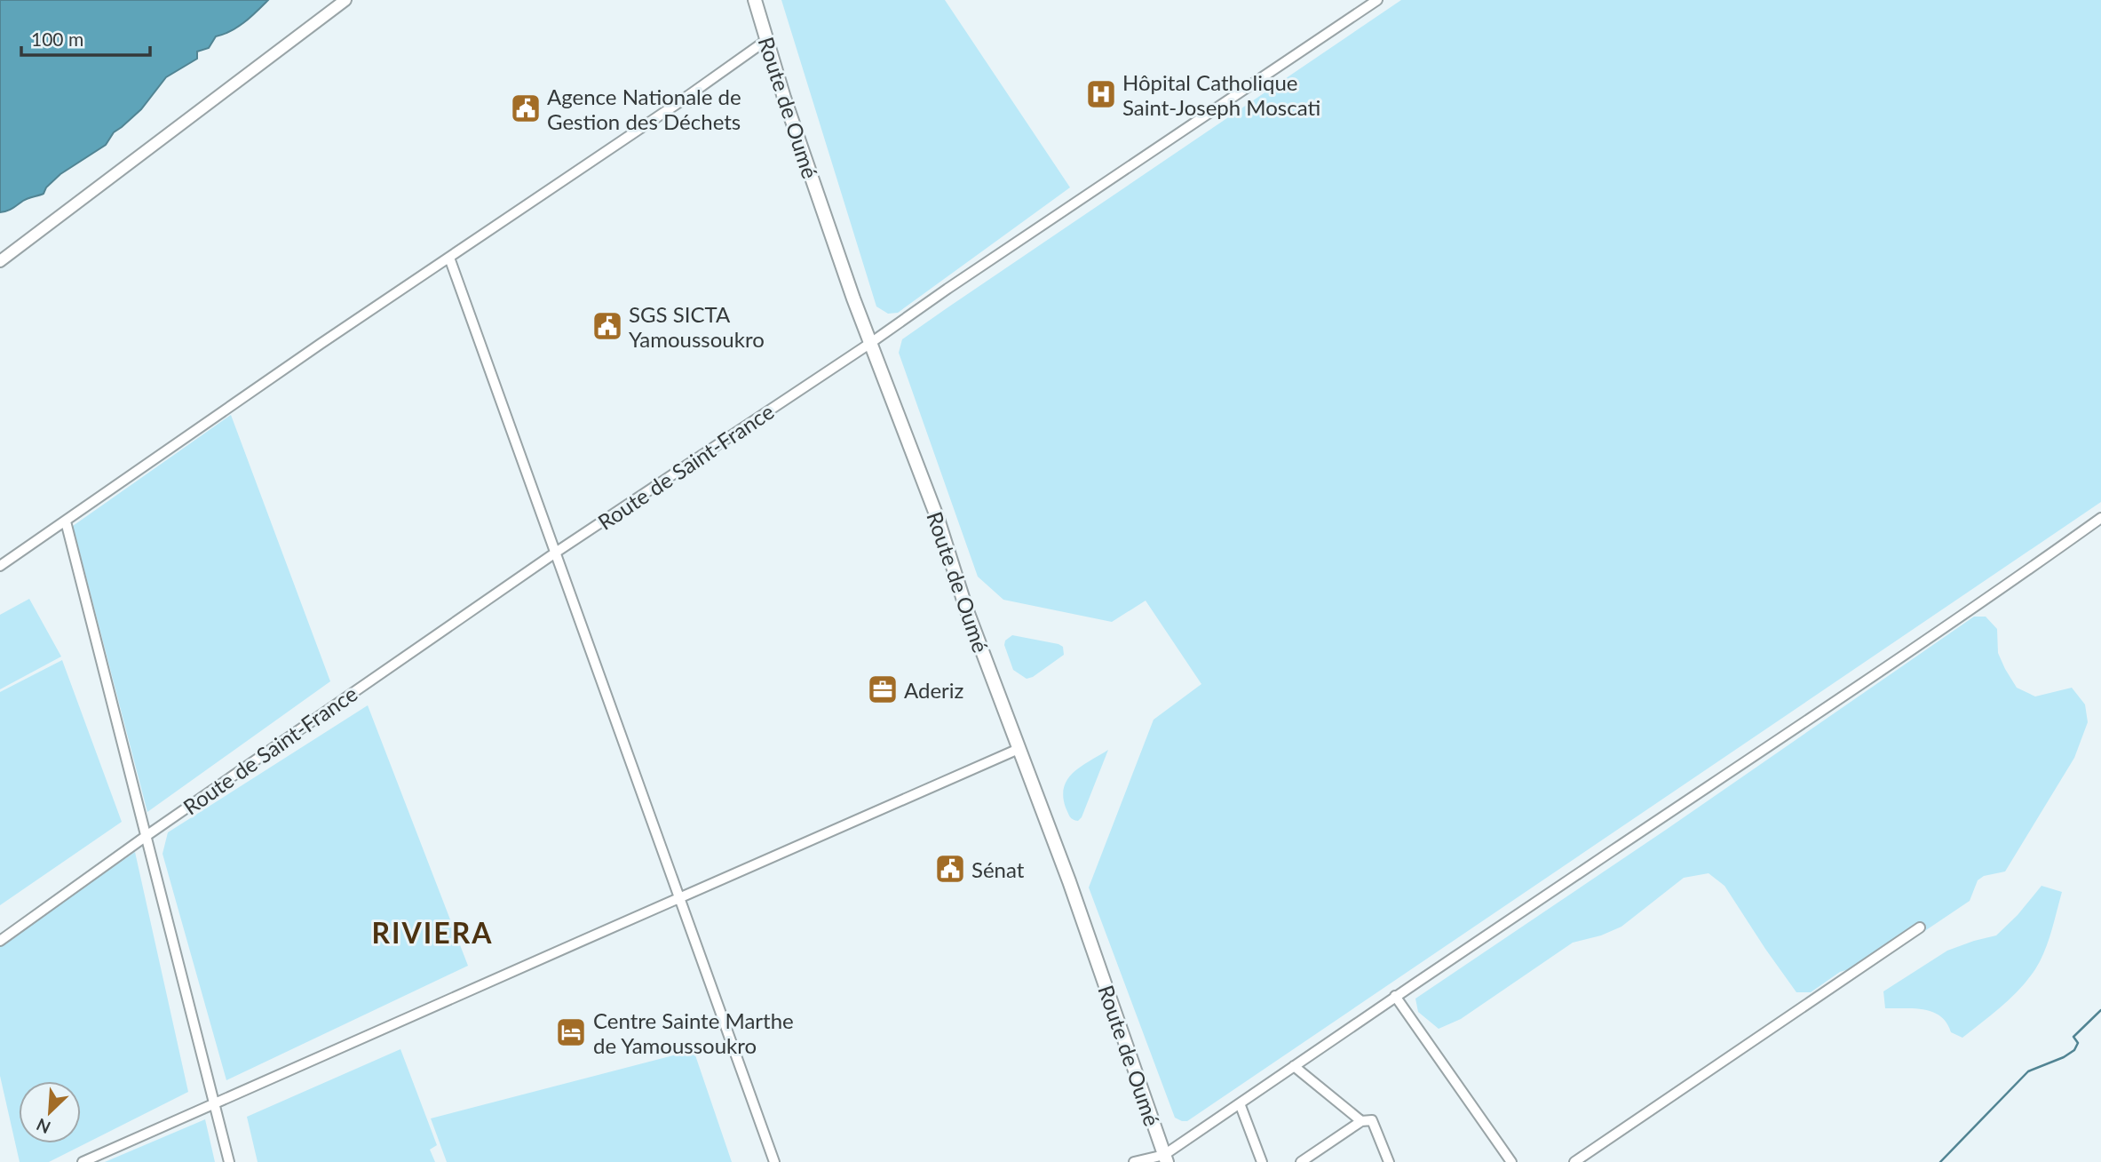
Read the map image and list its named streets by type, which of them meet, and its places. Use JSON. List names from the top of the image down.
{
  "streets": {
    "main road": ["Route de Oumé"],
    "street": ["Route de Saint-France"]
  },
  "crossings": [
    ["Route de Oumé", "Route de Saint-France"]
  ],
  "districts": ["RIVIERA"],
  "places": {
    "hospital": ["Hôpital Catholique Saint-Joseph Moscati"],
    "public building": ["Agence Nationale de Gestion des Déchets", "SGS SICTA Yamoussoukro", "Sénat"],
    "office": ["Aderiz"],
    "hotel": ["Centre Sainte Marthe de Yamoussoukro"]
  },
  "scale_bar": "100 m",
  "north": "bottom left"
}
